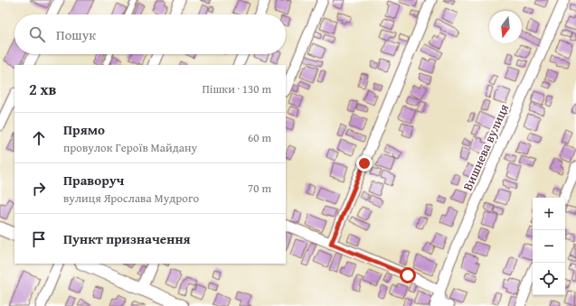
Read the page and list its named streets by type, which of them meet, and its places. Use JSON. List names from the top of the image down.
{
  "streets": {
    "street": ["Вишнева вулиця"]
  },
  "north": "bottom",
  "page": {
    "search": "Пошук",
    "heading": ["2 хв", "Пішки · 130 m"],
    "list": [
      ["Прямо", "провулок Героїв Майдану", "60 m"],
      ["Праворуч", "вулиця Ярослава Мудрого", "70 m"],
      "Пункт призначення"
    ],
    "map_buttons": ["+", "−"]
  }
}
